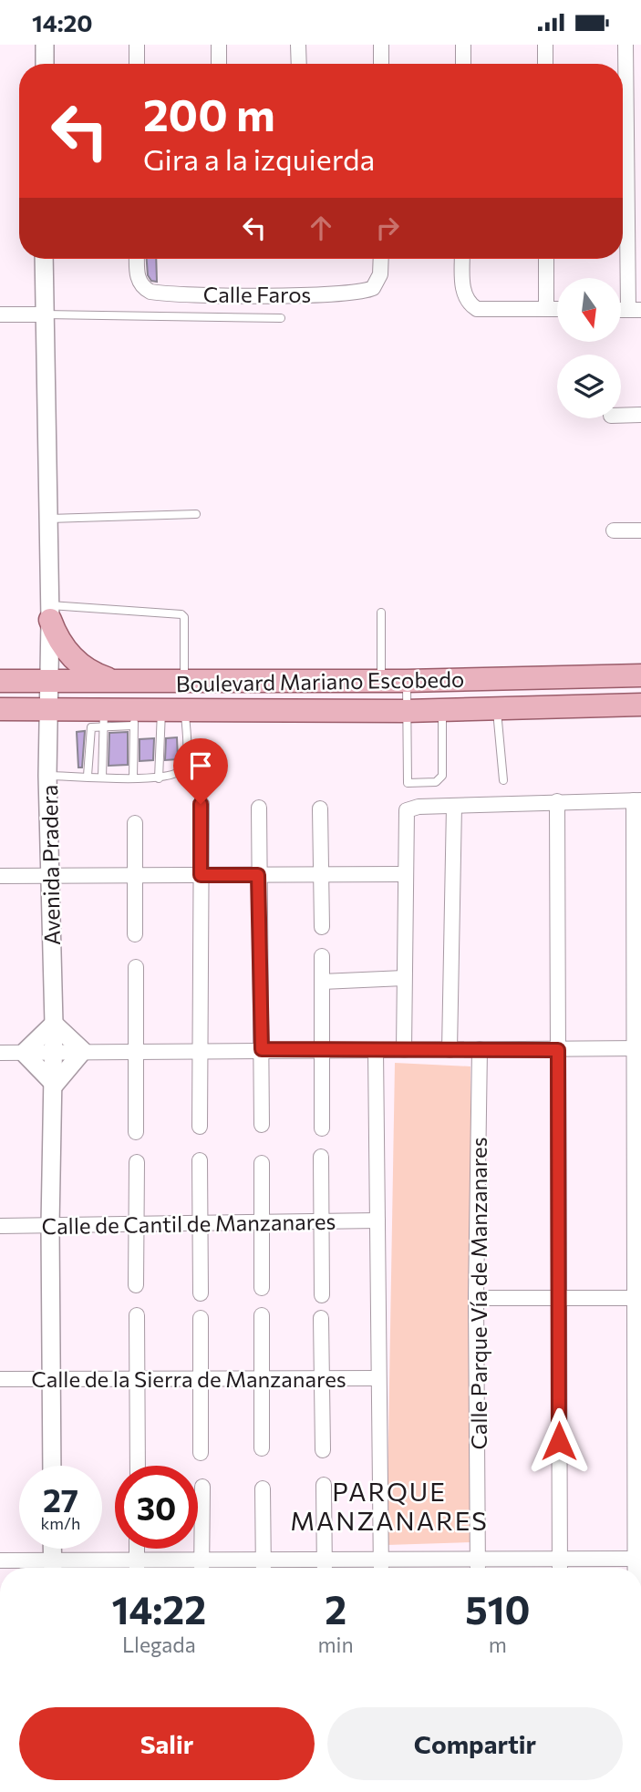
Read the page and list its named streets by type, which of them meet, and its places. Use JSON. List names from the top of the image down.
{
  "streets": {
    "main road": ["Boulevard Mariano Escobedo"],
    "street": [
      "Calle Faros",
      "Avenida Pradera",
      "Calle de Cantil de Manzanares",
      "Calle Parque Vía de Manzanares",
      "Calle de la Sierra de Manzanares"
    ]
  },
  "crossings": [
    ["Boulevard Mariano Escobedo", "Avenida Pradera"],
    ["Avenida Pradera", "Calle de Cantil de Manzanares"],
    ["Avenida Pradera", "Calle de la Sierra de Manzanares"]
  ],
  "districts": ["PARQUE MANZANARES"],
  "north": "bottom",
  "page": {
    "status": "14:20",
    "turn": ["200 m", "Gira a la izquierda"],
    "speed": "27 km/h",
    "limit": "30",
    "eta": [
      "14:22",
      "Llegada",
      "2",
      "min",
      "510",
      "m"
    ],
    "buttons": ["Salir", "Compartir"]
  }
}
